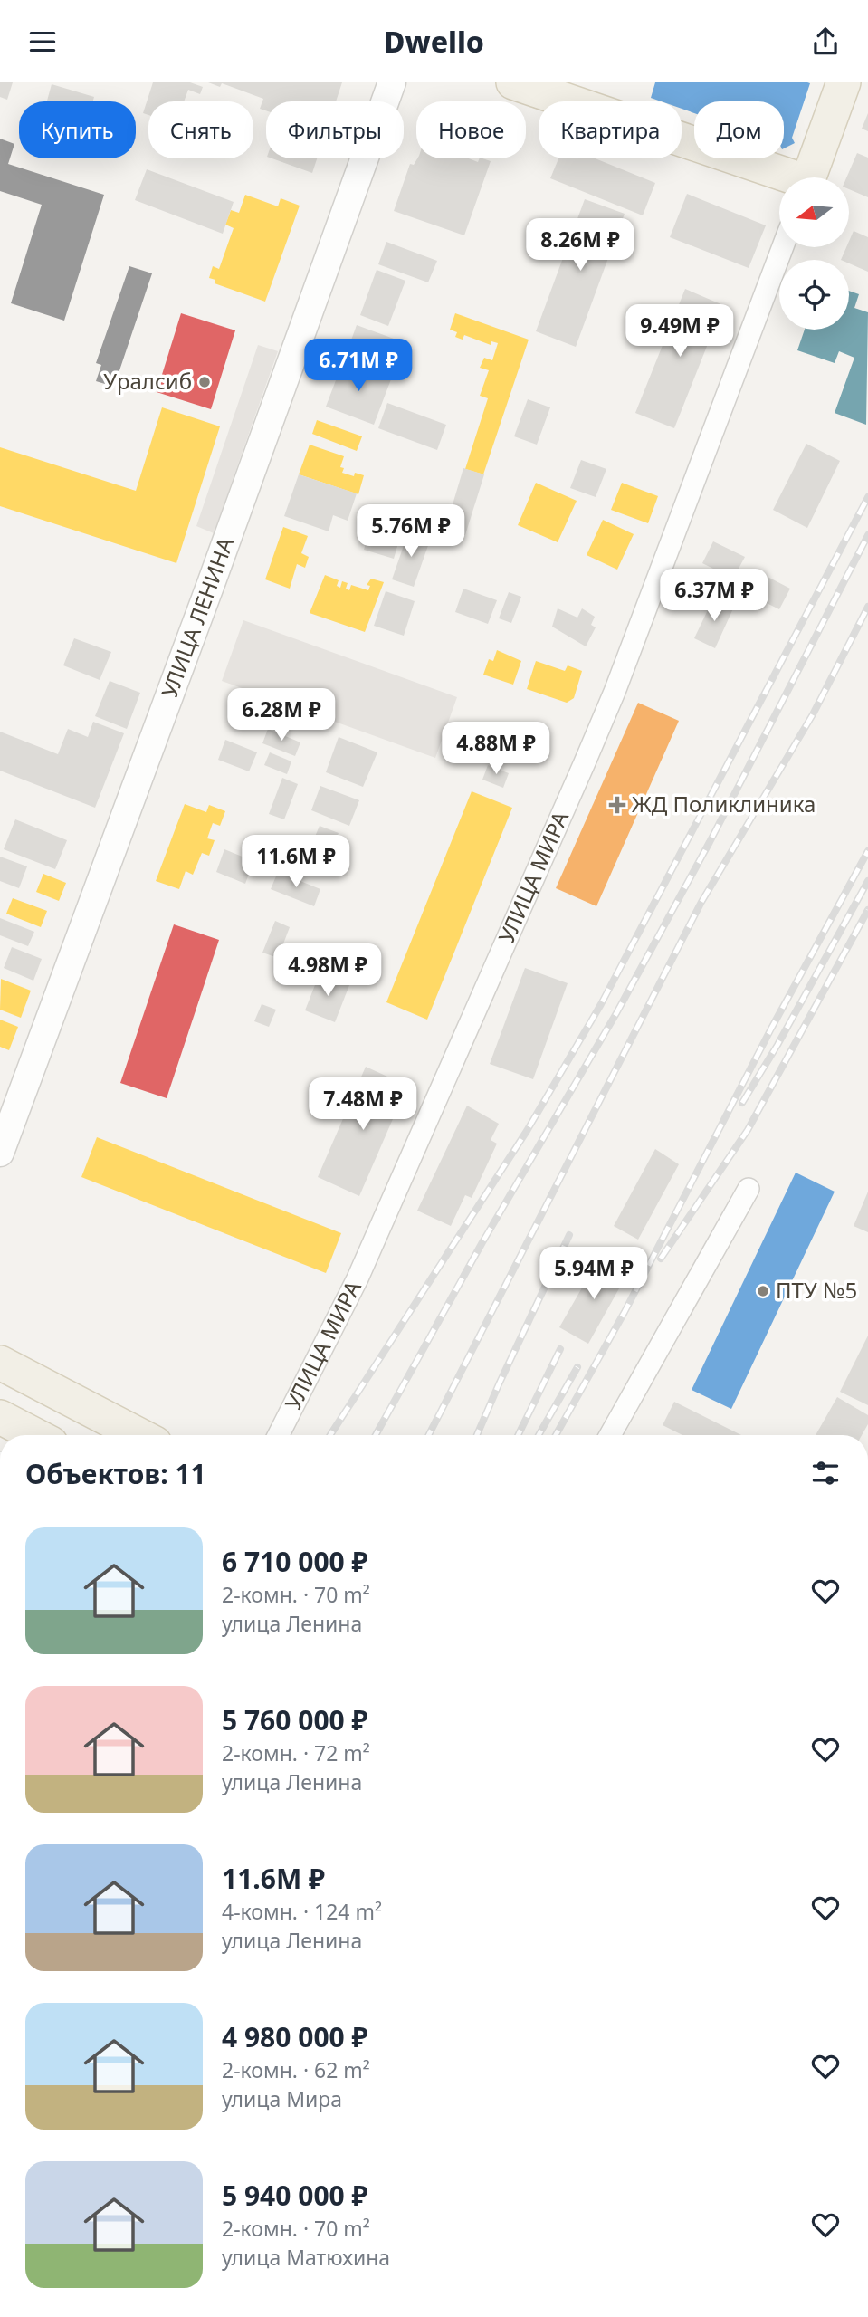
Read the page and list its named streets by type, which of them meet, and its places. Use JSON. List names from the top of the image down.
{
  "streets": {
    "street": ["УЛИЦА ЛЕНИНА", "УЛИЦА МИРА"]
  },
  "places": {
    "other": ["Уралсиб", "ПТУ №5"],
    "health": ["ЖД Поликлиника"]
  },
  "north": "left",
  "page": {
    "header": "Dwello",
    "chip": [
      "Купить",
      "Снять",
      "Фильтры",
      "Новое",
      "Квартира",
      "Дом"
    ],
    "price": [
      "8.26M ₽",
      "9.49M ₽",
      "6.71M ₽",
      "5.76M ₽",
      "6.37M ₽",
      "6.28M ₽",
      "4.88M ₽",
      "11.6M ₽",
      "4.98M ₽",
      "7.48M ₽",
      "5.94M ₽"
    ],
    "heading": "Объектов: 11",
    "list": [
      {
        "name": "6 710 000 ₽",
        "note": "2-комн. · 70 m² · улица Ленина"
      },
      {
        "name": "5 760 000 ₽",
        "note": "2-комн. · 72 m² · улица Ленина"
      },
      {
        "name": "11.6M ₽",
        "note": "4-комн. · 124 m² · улица Ленина"
      },
      {
        "name": "4 980 000 ₽",
        "note": "2-комн. · 62 m² · улица Мира"
      },
      {
        "name": "5 940 000 ₽",
        "note": "2-комн. · 70 m² · улица Матюхина"
      }
    ]
  }
}
